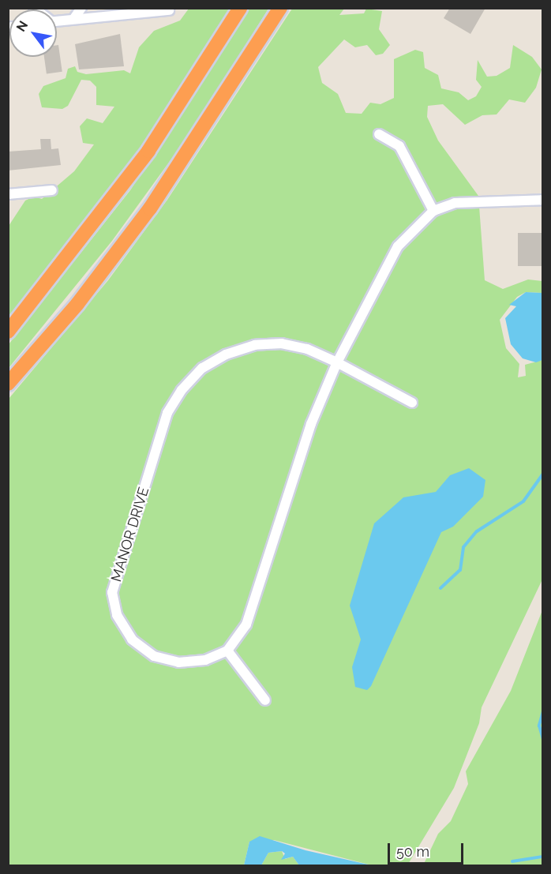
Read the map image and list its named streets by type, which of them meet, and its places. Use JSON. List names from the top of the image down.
{
  "streets": {
    "street": ["MANOR DRIVE"]
  },
  "scale_bar": "50 m",
  "north": "top left"
}
